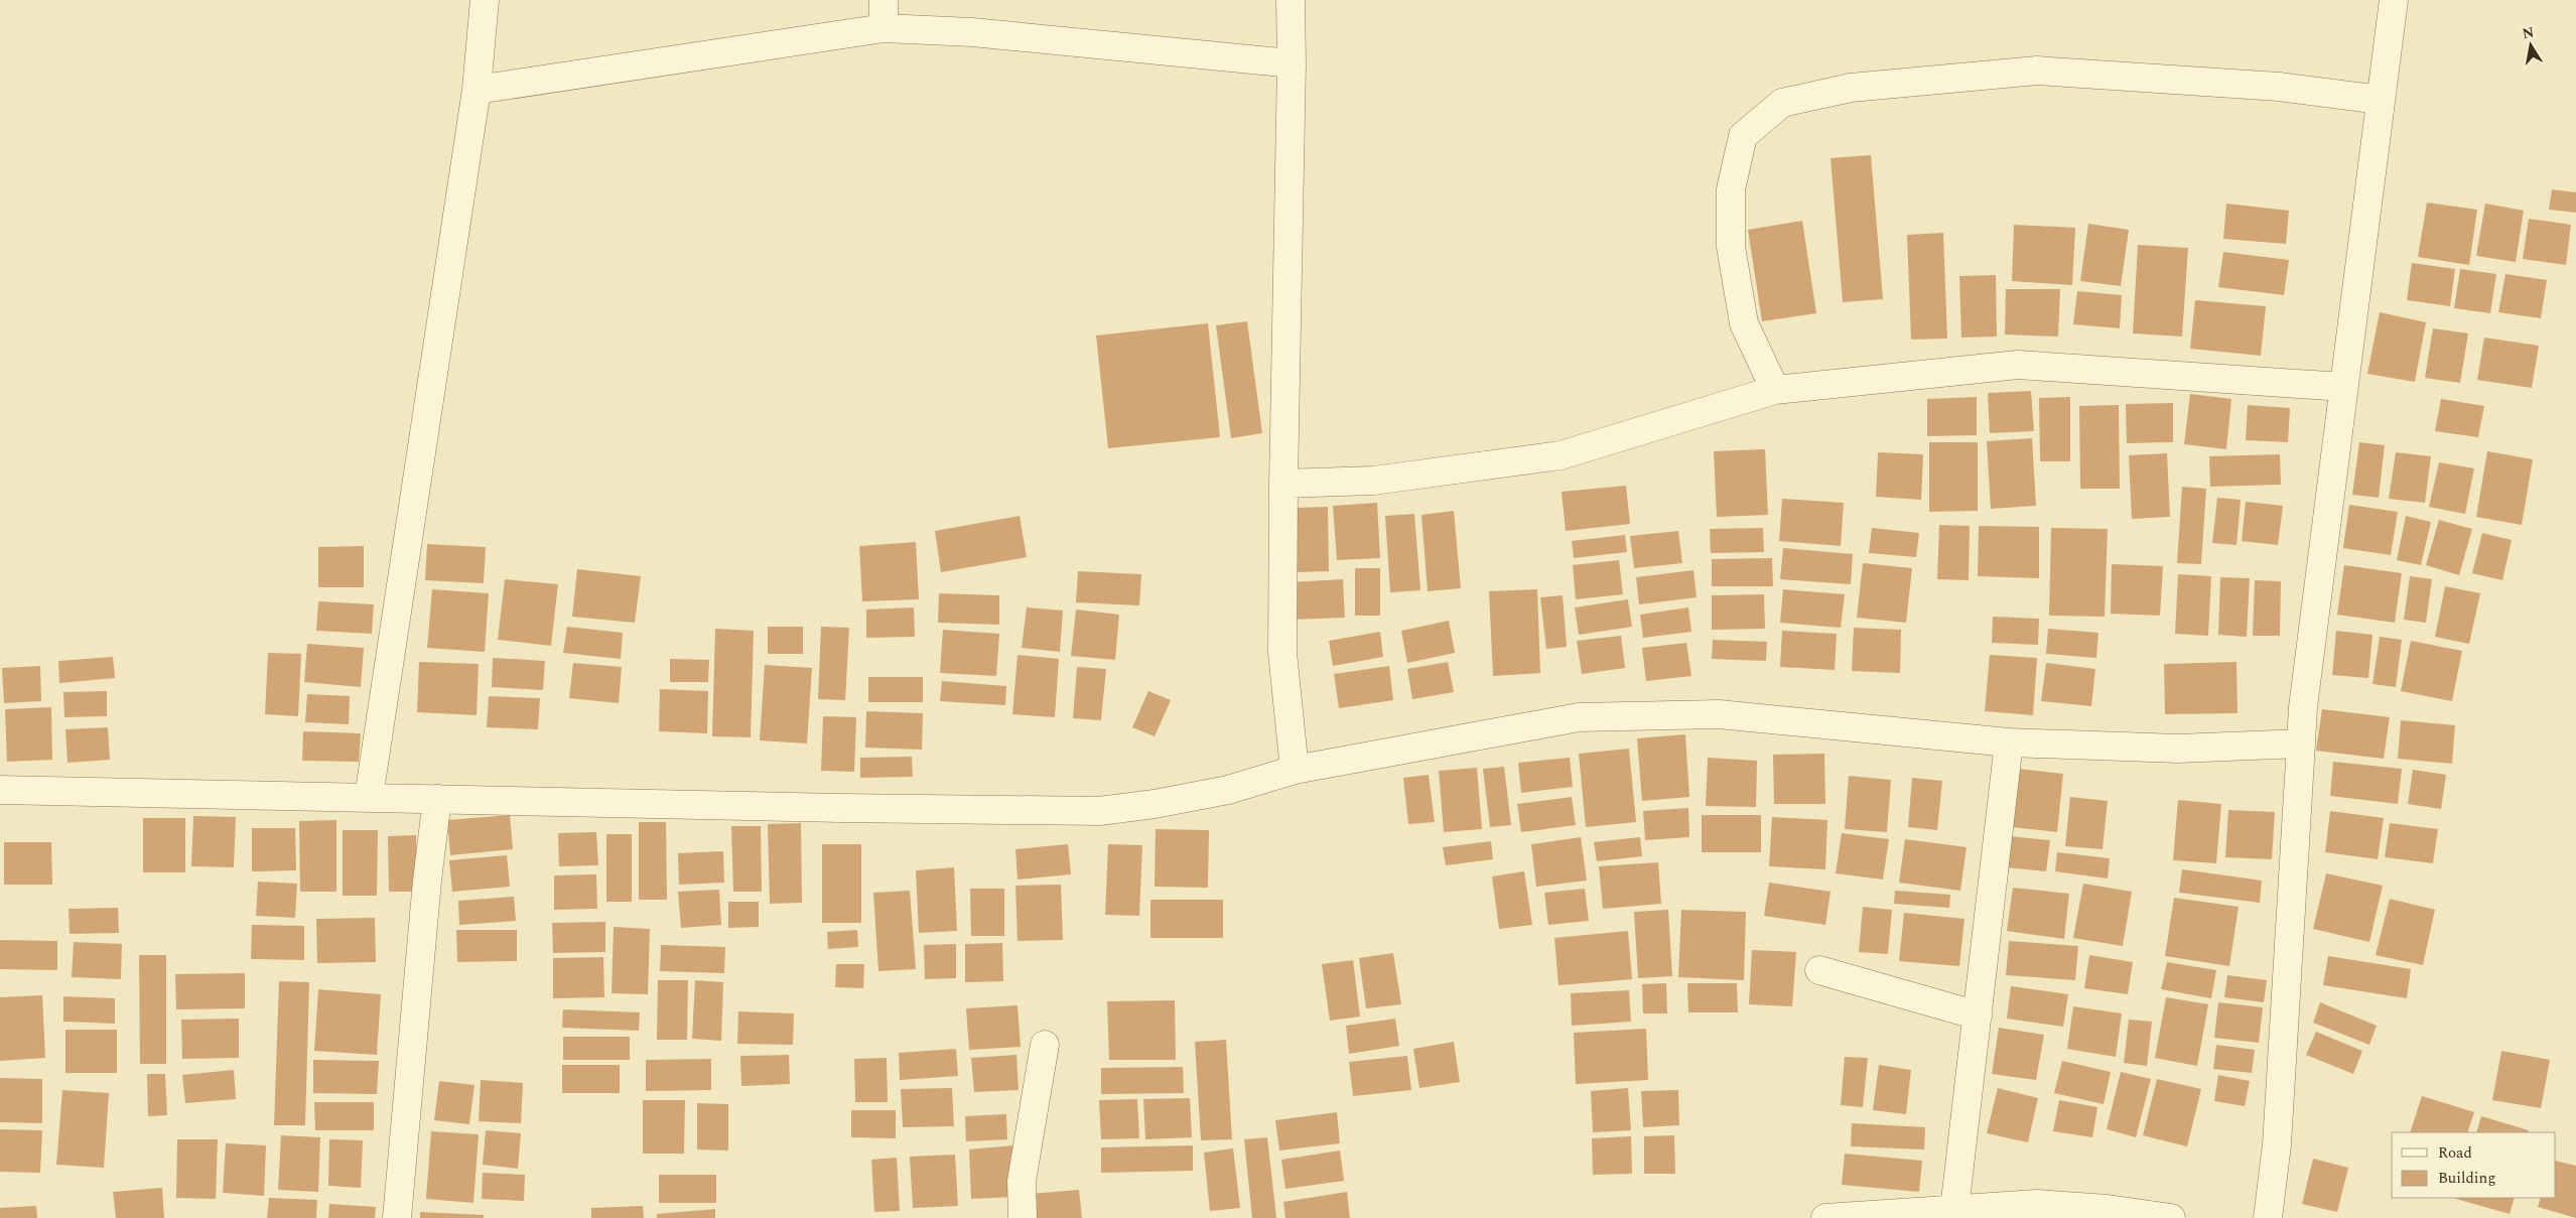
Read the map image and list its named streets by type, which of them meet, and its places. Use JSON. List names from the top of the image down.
{
  "legend": ["Road", "Building"],
  "north": "top"
}
